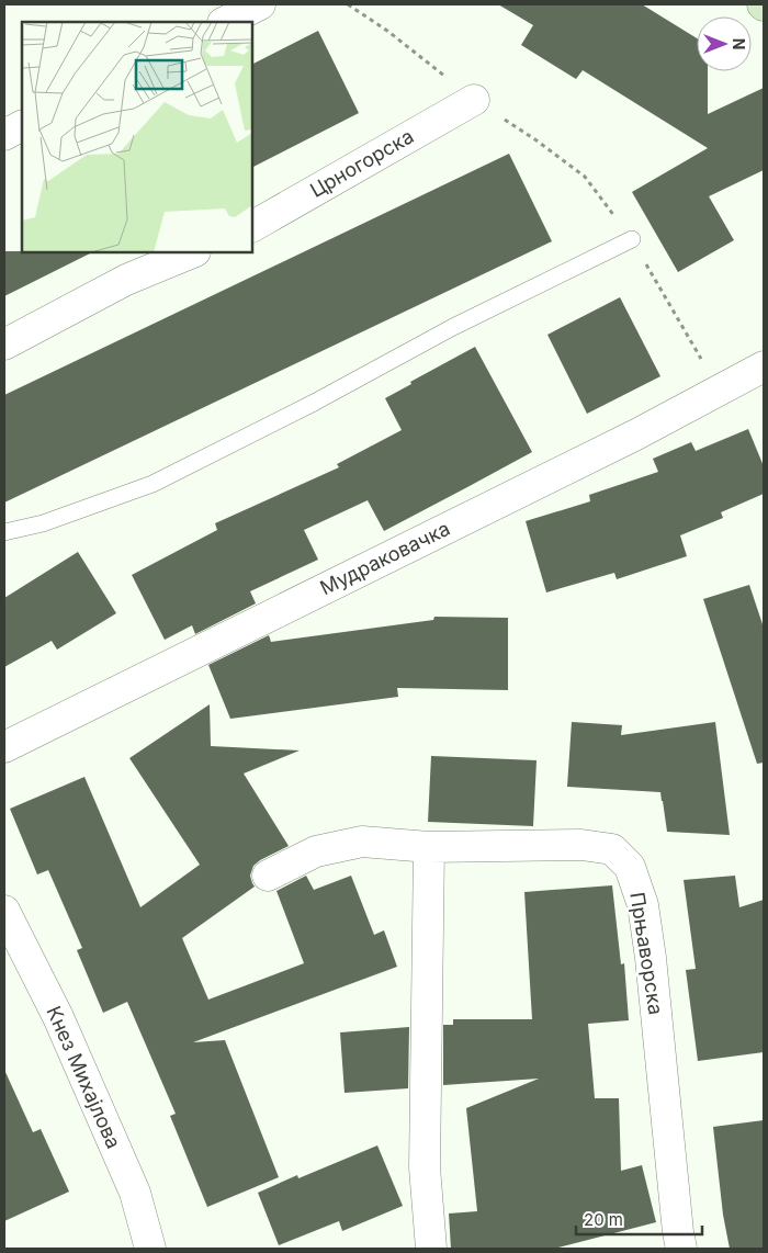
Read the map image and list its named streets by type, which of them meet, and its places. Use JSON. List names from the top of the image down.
{
  "streets": {
    "street": [
      "Црногорска",
      "Мудраковачка",
      "Прњаворска",
      "Кнез Михајлова"
    ]
  },
  "scale_bar": "20 m",
  "north": "right"
}
